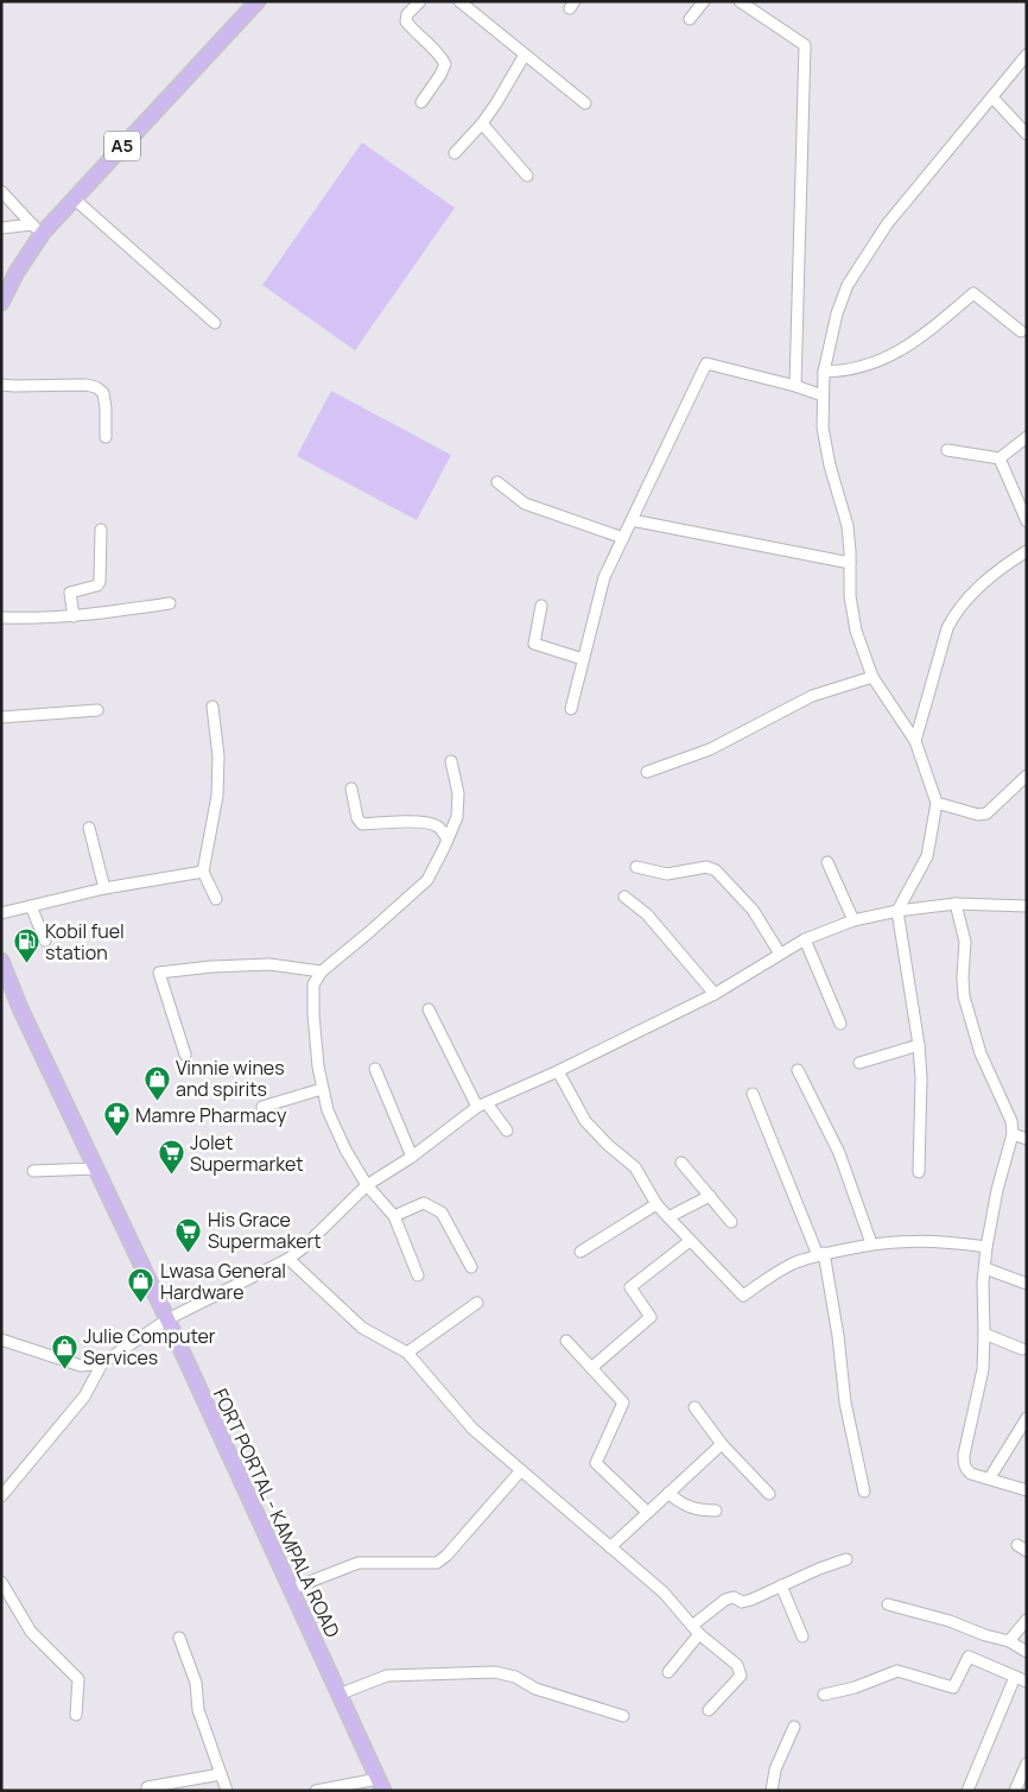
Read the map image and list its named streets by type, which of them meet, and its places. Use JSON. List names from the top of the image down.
{
  "streets": {
    "main road": ["A5", "FORT PORTAL - KAMPALA ROAD"]
  },
  "places": {
    "fuel station": ["Kobil fuel station"],
    "shop": ["Vinnie wines and spirits", "Lwasa General Hardware", "Julie Computer Services"],
    "pharmacy": ["Mamre Pharmacy"],
    "supermarket": ["Jolet Supermarket", "His Grace Supermakert"]
  }
}
